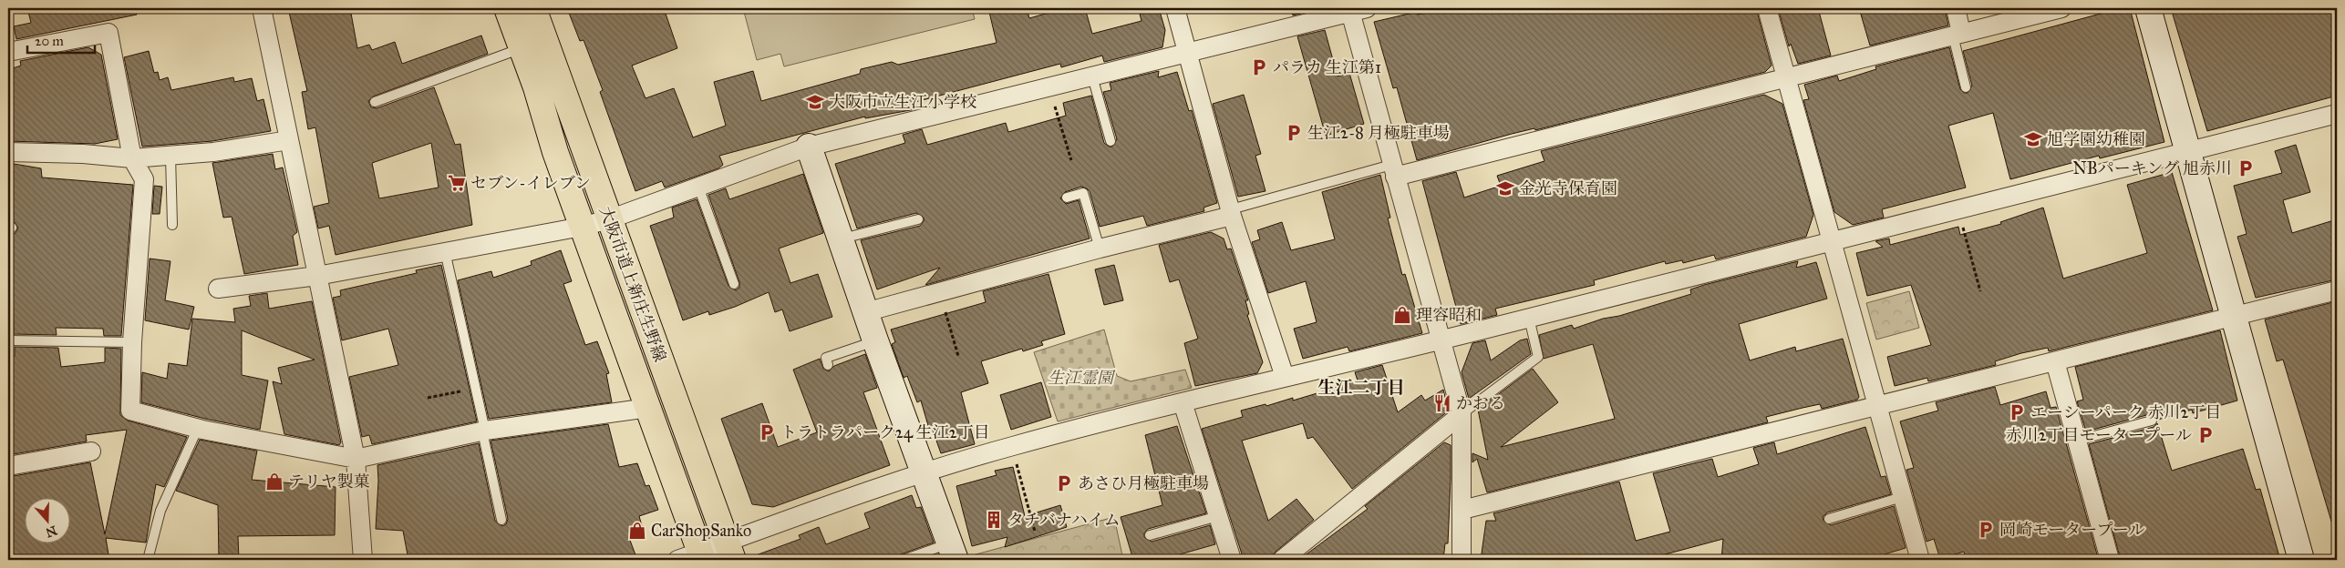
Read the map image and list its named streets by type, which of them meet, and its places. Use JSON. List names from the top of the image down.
{
  "streets": {
    "main road": ["大阪市道上新庄生野線"]
  },
  "districts": ["生江二丁目"],
  "parks": ["生江霊園"],
  "places": {
    "parking": [
      "パラカ 生江第1",
      "生江2-8 月極駐車場",
      "NBパーキング 旭赤川",
      "エーシーパーク 赤川2丁目",
      "トラトラパーク24 生江2丁目",
      "赤川2丁目モータープール",
      "あさひ月極駐車場",
      "岡崎モータープール"
    ],
    "school or university": ["大阪市立生江小学校", "旭学園幼稚園", "金光寺保育園"],
    "supermarket": ["セブン-イレブン"],
    "shop": ["理容昭和", "テリヤ製菓", "CarShopSanko"],
    "restaurant": ["かおる"],
    "building": ["タチバナハイム"]
  },
  "scale_bar": "20 m",
  "north": "bottom"
}
